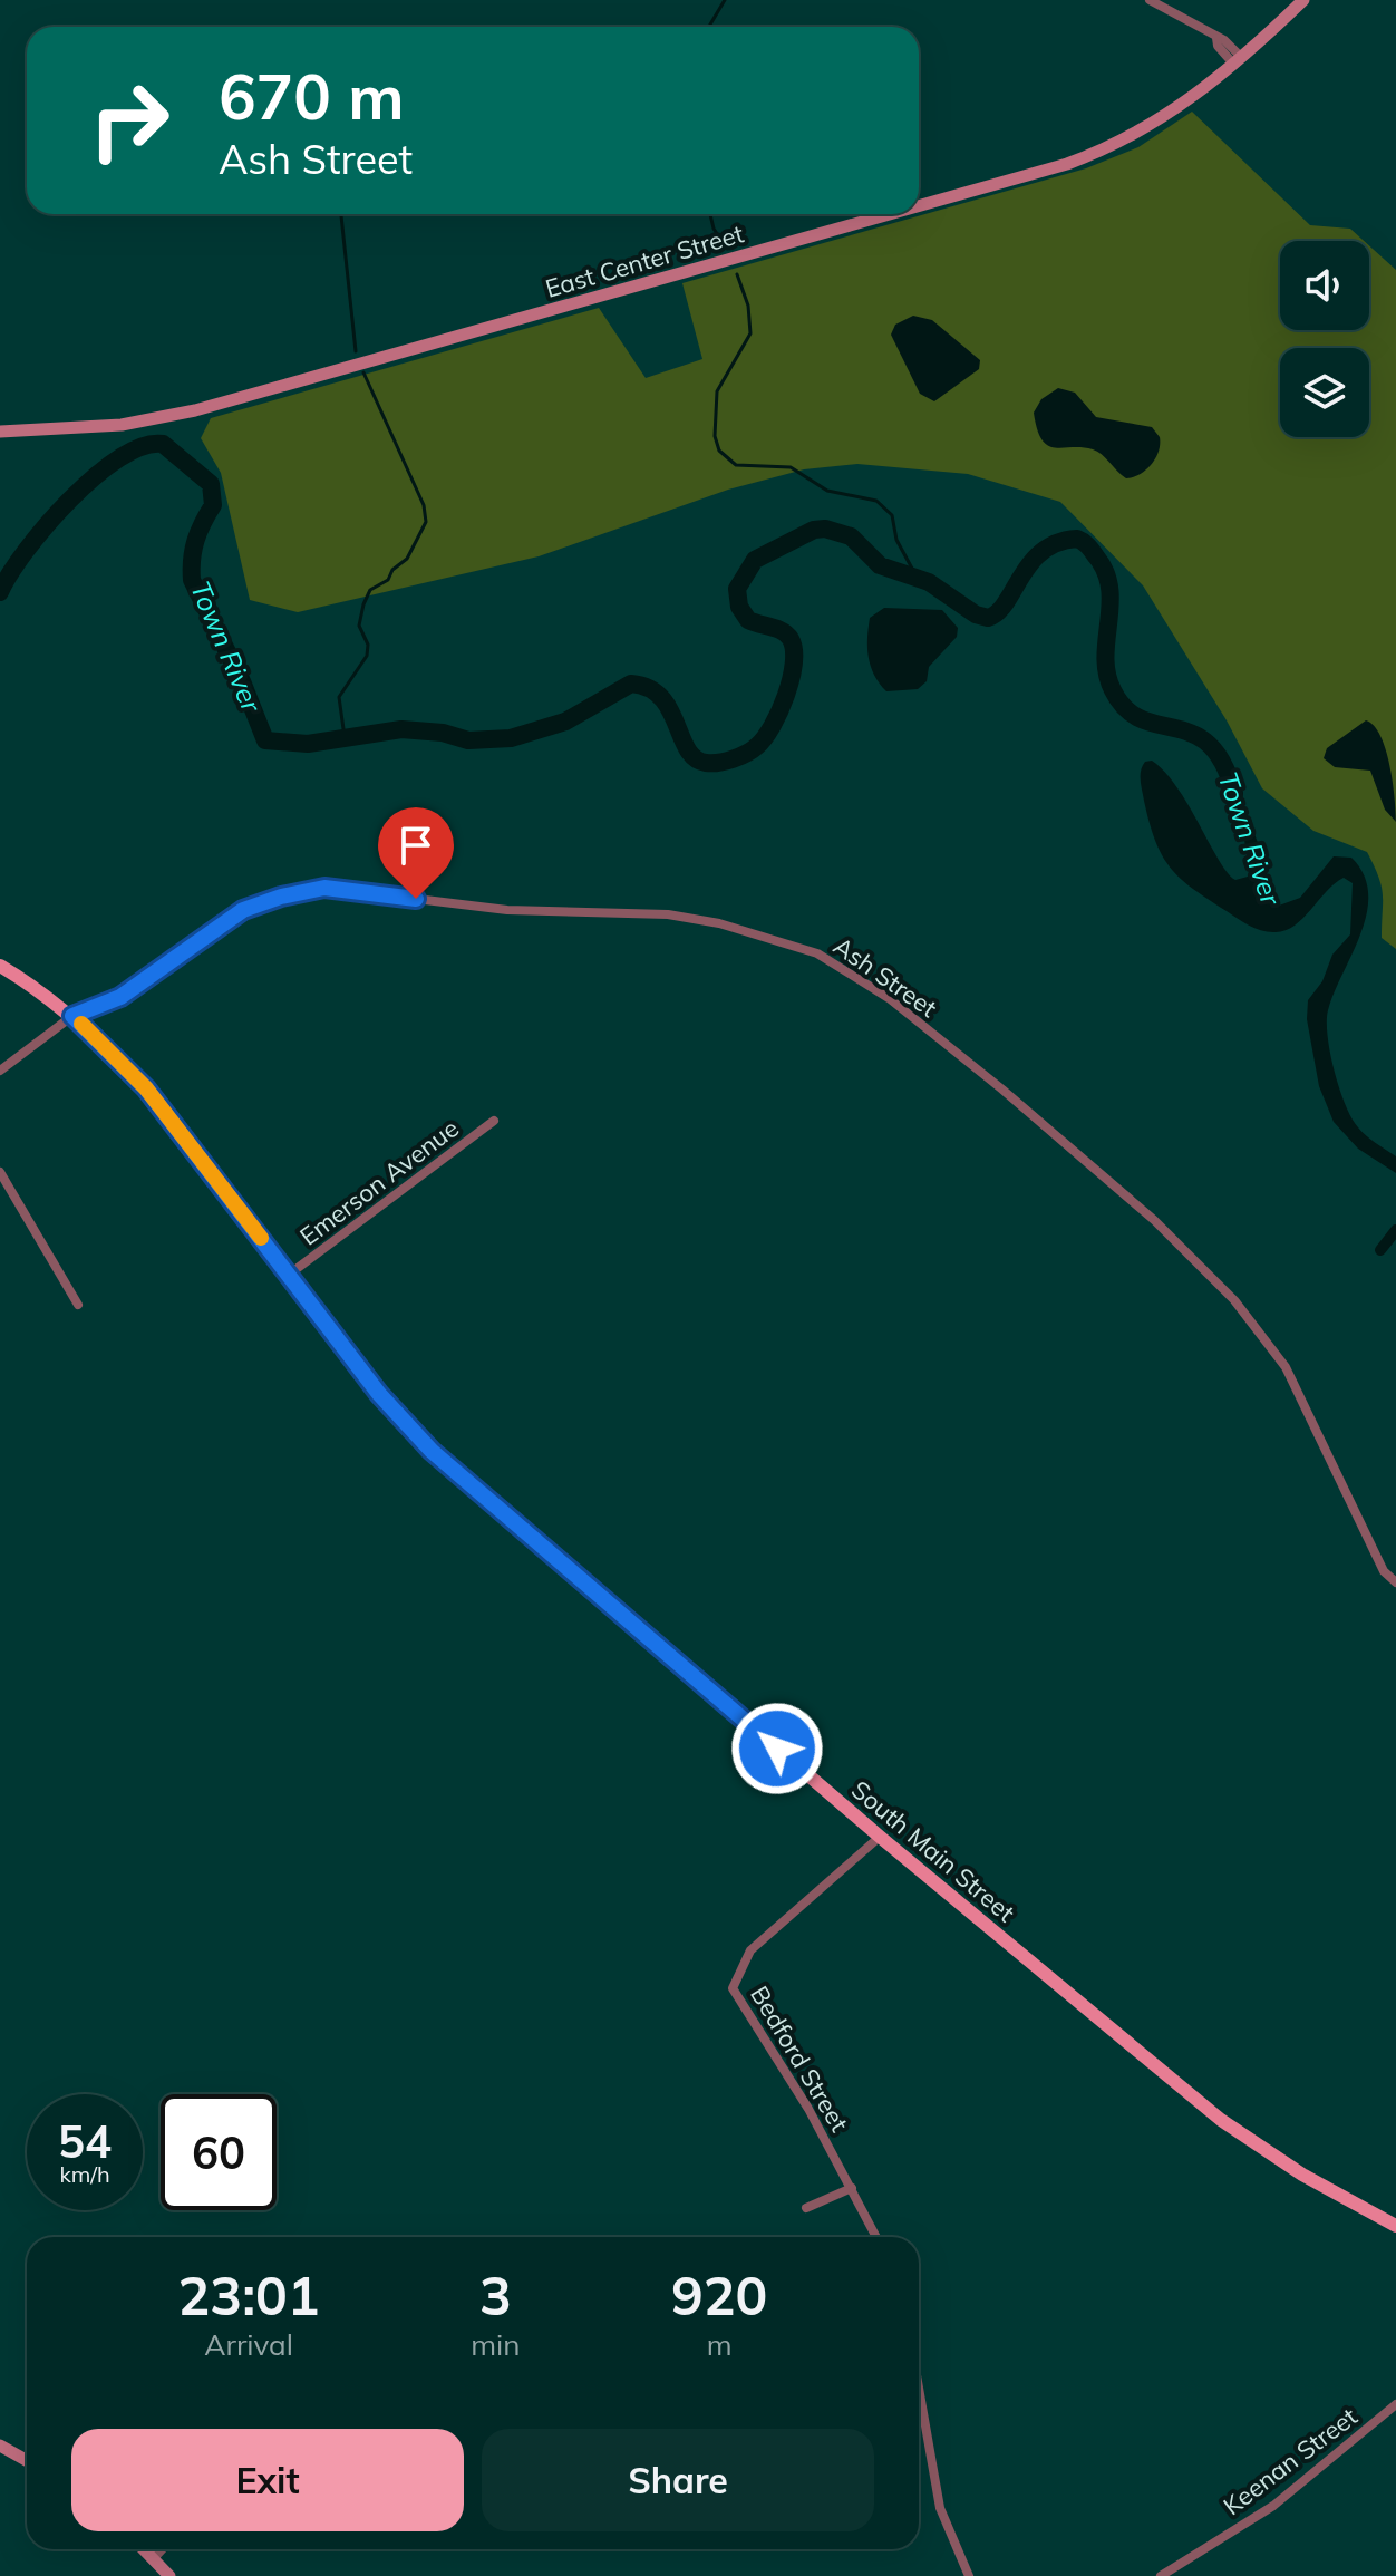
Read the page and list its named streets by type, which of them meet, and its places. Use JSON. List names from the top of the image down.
{
  "streets": {
    "main road": ["East Center Street", "South Main Street"],
    "street": [
      "Ash Street",
      "Emerson Avenue",
      "Bedford Street",
      "Keenan Street"
    ]
  },
  "crossings": [
    ["Ash Street", "South Main Street"],
    ["Emerson Avenue", "South Main Street"],
    ["South Main Street", "Bedford Street"]
  ],
  "water": ["Town River"],
  "page": {
    "turn": ["670 m", "Ash Street"],
    "speed": "54 km/h",
    "limit": "60",
    "eta": [
      "23:01",
      "Arrival",
      "3",
      "min",
      "920",
      "m"
    ],
    "buttons": ["Exit", "Share"]
  }
}
